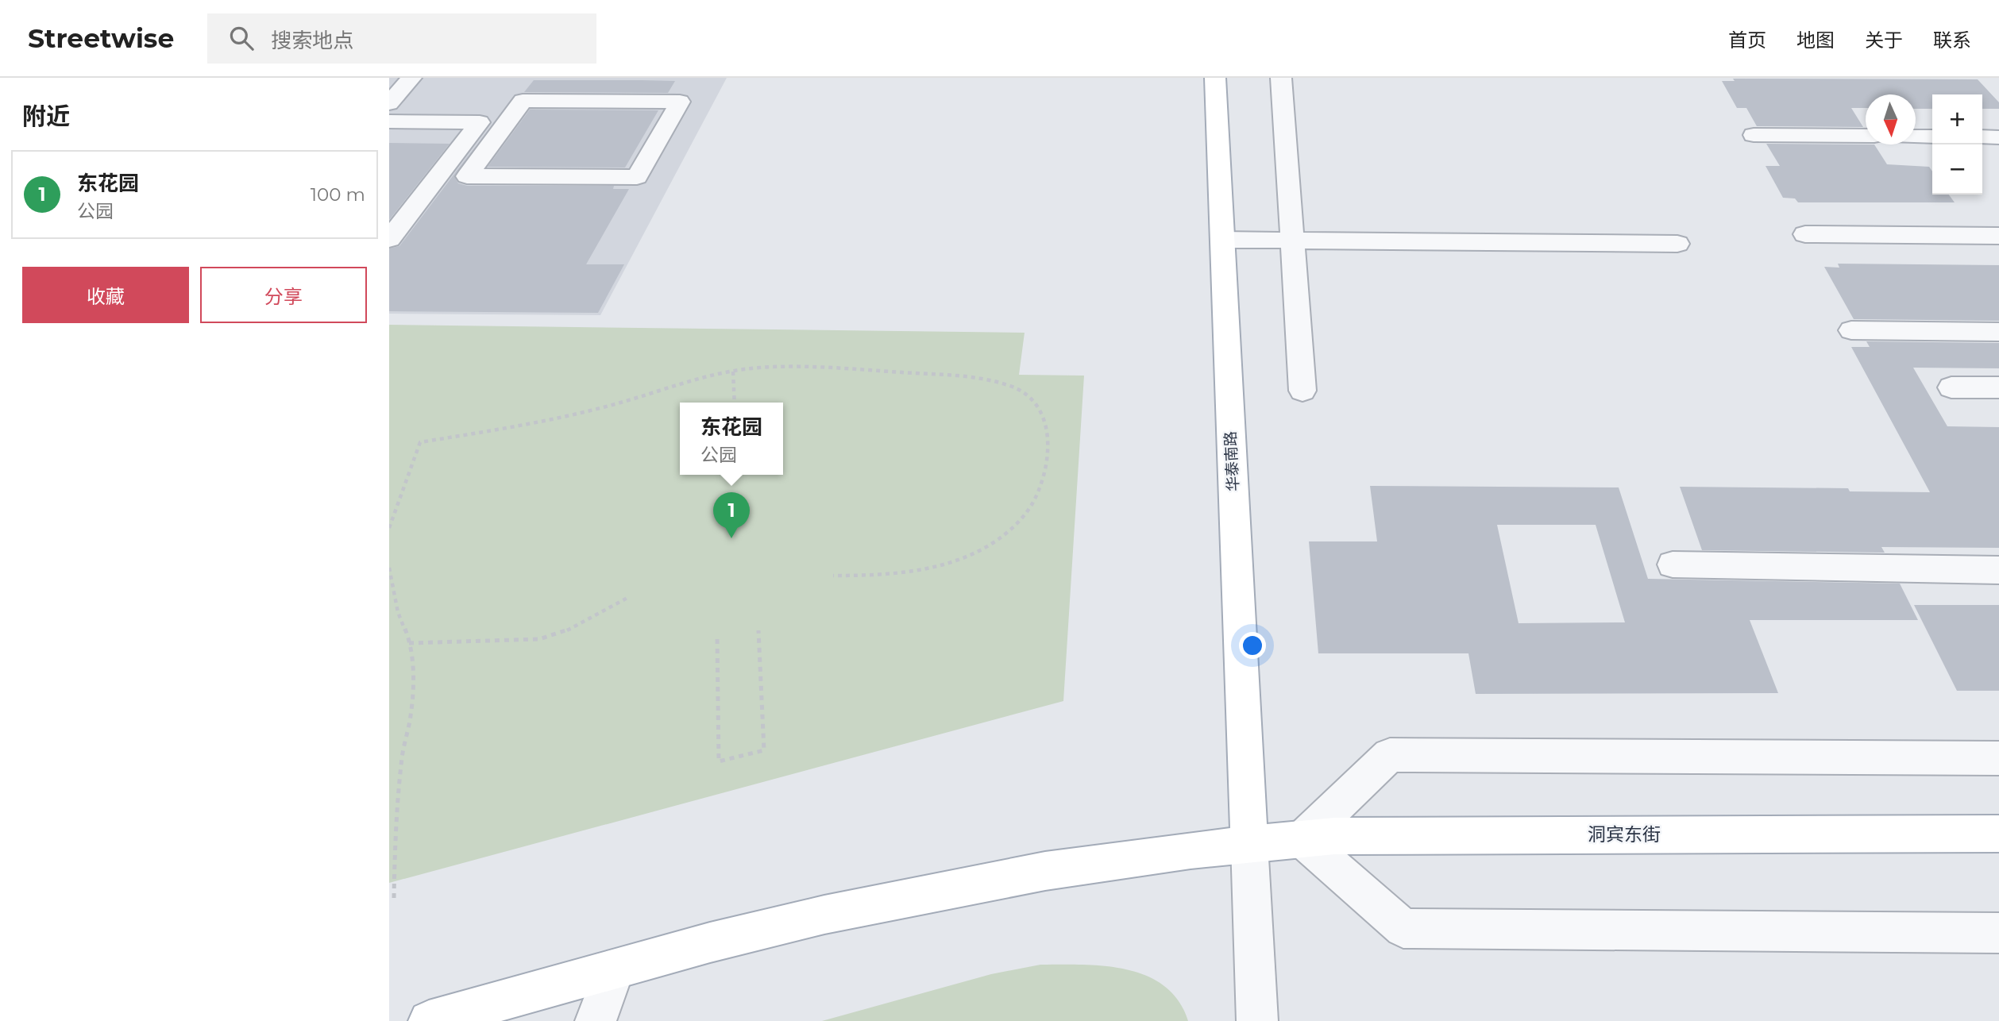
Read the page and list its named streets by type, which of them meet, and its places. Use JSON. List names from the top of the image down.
{
  "streets": {
    "main road": ["华泰南路", "洞宾东街"]
  },
  "crossings": [
    ["华泰南路", "洞宾东街"]
  ],
  "north": "bottom",
  "page": {
    "header": "Streetwise",
    "search": "搜索地点",
    "nav": [
      "首页",
      "地图",
      "关于",
      "联系"
    ],
    "heading": "附近",
    "map_buttons": ["+", "−"],
    "list": [
      {
        "mark": "1",
        "name": "东花园",
        "note": "公园",
        "value": "100 m"
      }
    ],
    "buttons": ["收藏", "分享"],
    "popup": ["东花园", "公园"],
    "pins": "1"
  }
}
